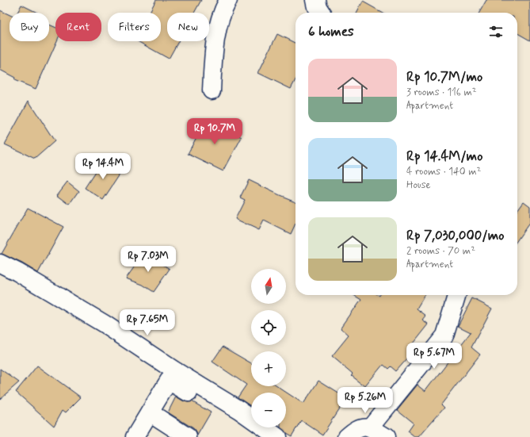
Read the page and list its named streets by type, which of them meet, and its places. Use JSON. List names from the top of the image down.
{
  "north": "top",
  "page": {
    "chip": [
      "Buy",
      "Rent",
      "Filters",
      "New"
    ],
    "heading": "6 homes",
    "list": [
      {
        "name": "Rp 10.7M/mo",
        "note": "3 rooms · 116 m² · Apartment"
      },
      {
        "name": "Rp 14.4M/mo",
        "note": "4 rooms · 140 m² · House"
      },
      {
        "name": "Rp 7,030,000/mo",
        "note": "2 rooms · 70 m² · Apartment"
      }
    ],
    "price": [
      "Rp 10.7M",
      "Rp 14.4M",
      "Rp 7.03M",
      "Rp 7.65M",
      "Rp 5.67M",
      "Rp 5.26M"
    ],
    "map_buttons": ["+", "−"]
  }
}
